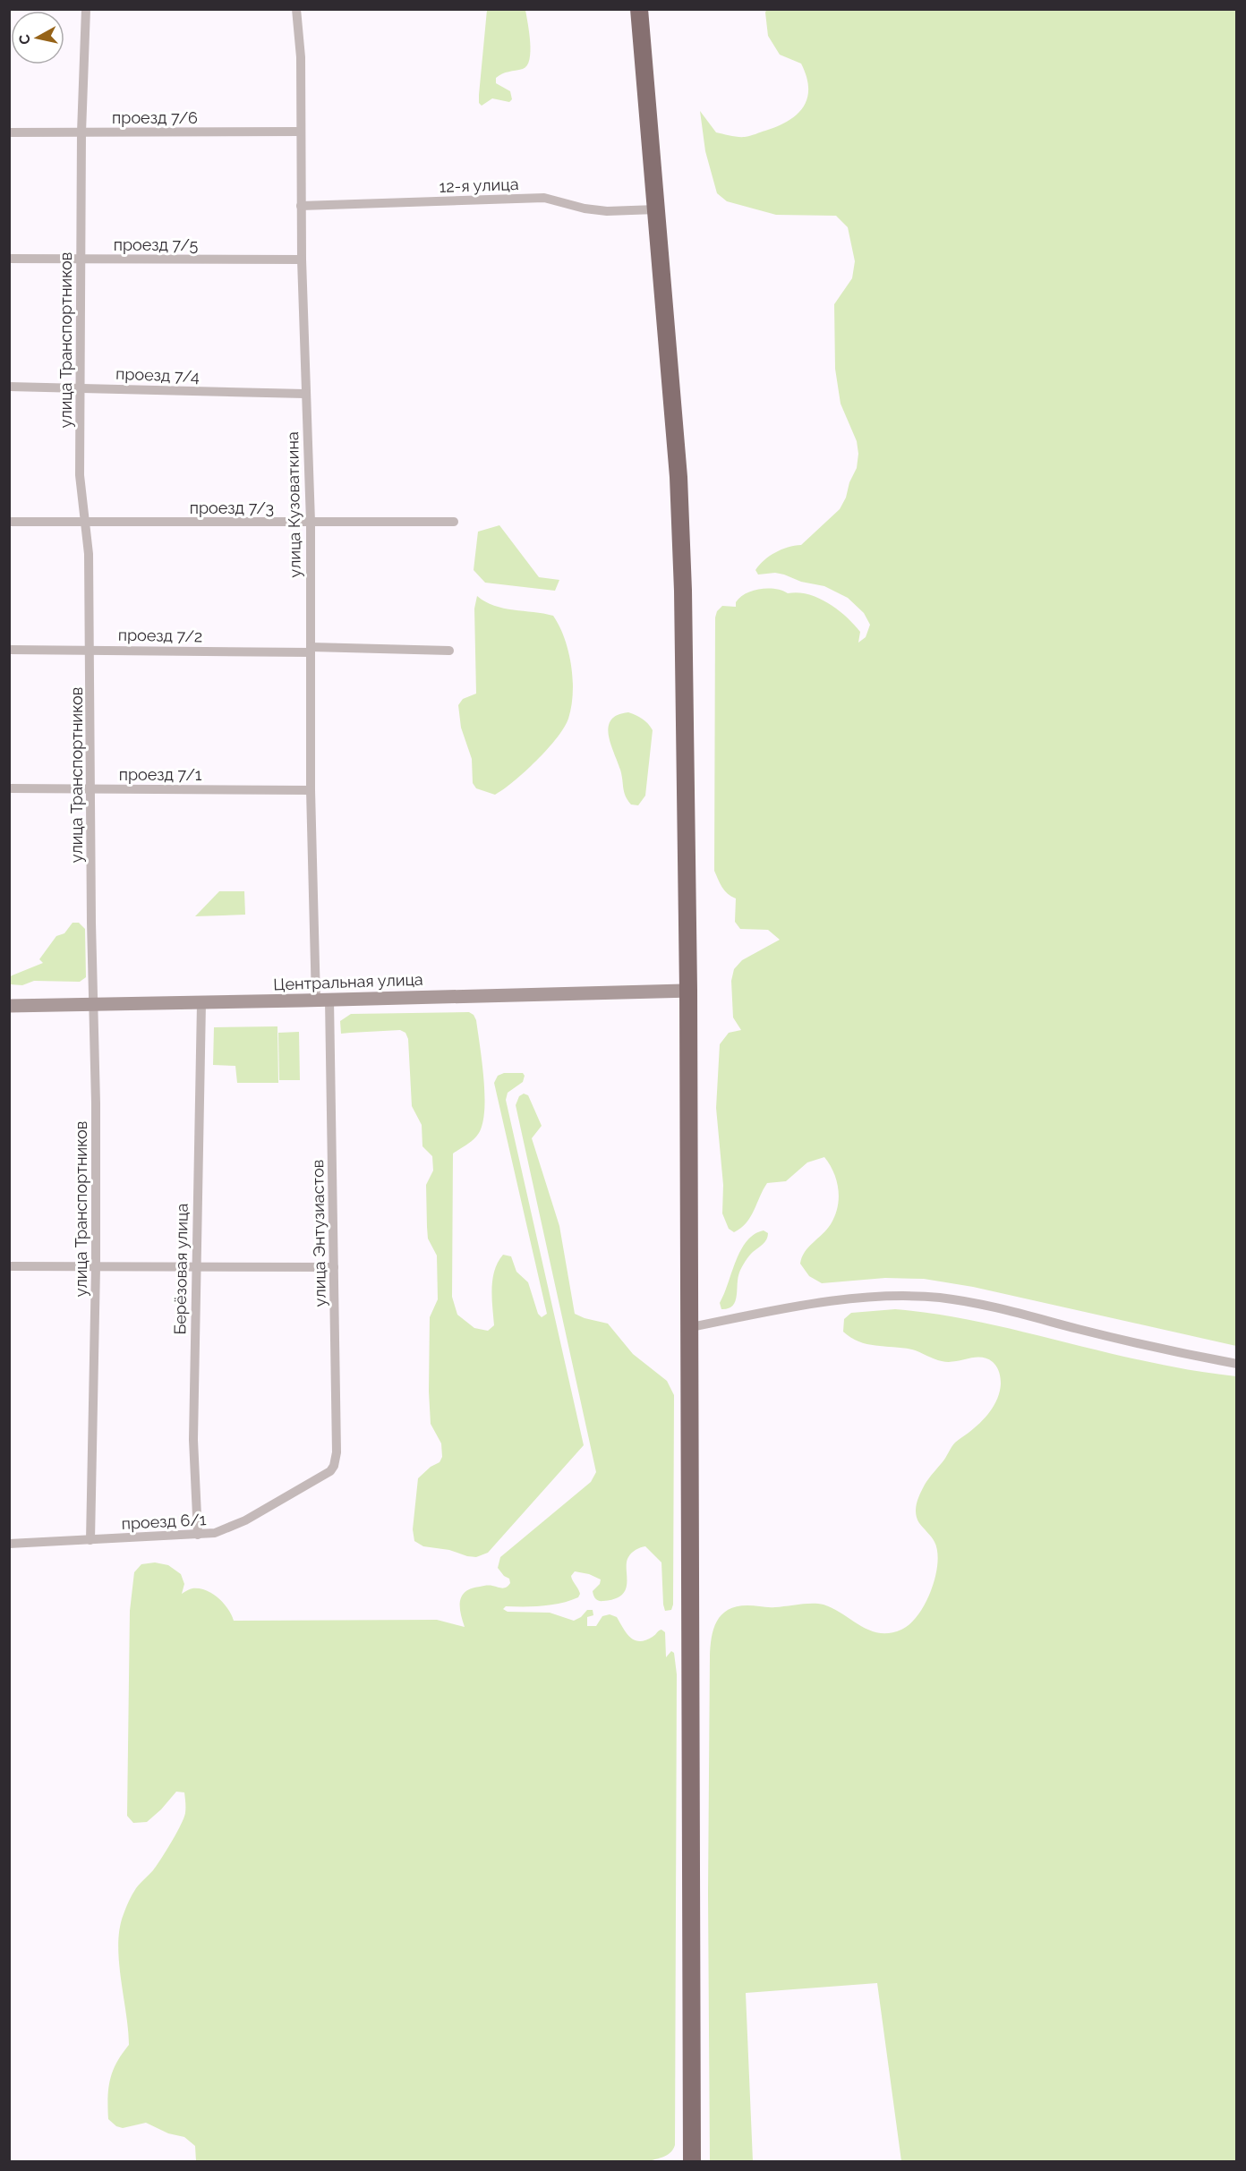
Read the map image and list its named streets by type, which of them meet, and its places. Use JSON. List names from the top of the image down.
{
  "streets": {
    "street": [
      "проезд 7/6",
      "12-я улица",
      "проезд 7/5",
      "улица Транспортников",
      "проезд 7/4",
      "улица Кузоваткина",
      "проезд 7/3",
      "проезд 7/2",
      "проезд 7/1",
      "Центральная улица",
      "улица Энтузиастов",
      "Берёзовая улица",
      "проезд 6/1"
    ]
  },
  "crossings": [
    ["проезд 7/6", "улица Транспортников"],
    ["проезд 7/6", "улица Кузоваткина"],
    ["12-я улица", "улица Кузоваткина"],
    ["проезд 7/5", "улица Транспортников"],
    ["проезд 7/5", "улица Кузоваткина"],
    ["улица Транспортников", "проезд 7/4"],
    ["улица Транспортников", "проезд 7/3"],
    ["улица Транспортников", "проезд 7/2"],
    ["улица Транспортников", "проезд 7/1"],
    ["улица Транспортников", "Центральная улица"],
    ["улица Транспортников", "проезд 6/1"],
    ["проезд 7/4", "улица Кузоваткина"],
    ["улица Кузоваткина", "проезд 7/3"],
    ["улица Кузоваткина", "проезд 7/2"],
    ["улица Кузоваткина", "проезд 7/1"],
    ["улица Кузоваткина", "Центральная улица"],
    ["улица Кузоваткина", "улица Энтузиастов"],
    ["Центральная улица", "улица Энтузиастов"],
    ["Центральная улица", "Берёзовая улица"],
    ["улица Энтузиастов", "проезд 6/1"],
    ["Берёзовая улица", "проезд 6/1"]
  ],
  "north": "left"
}
